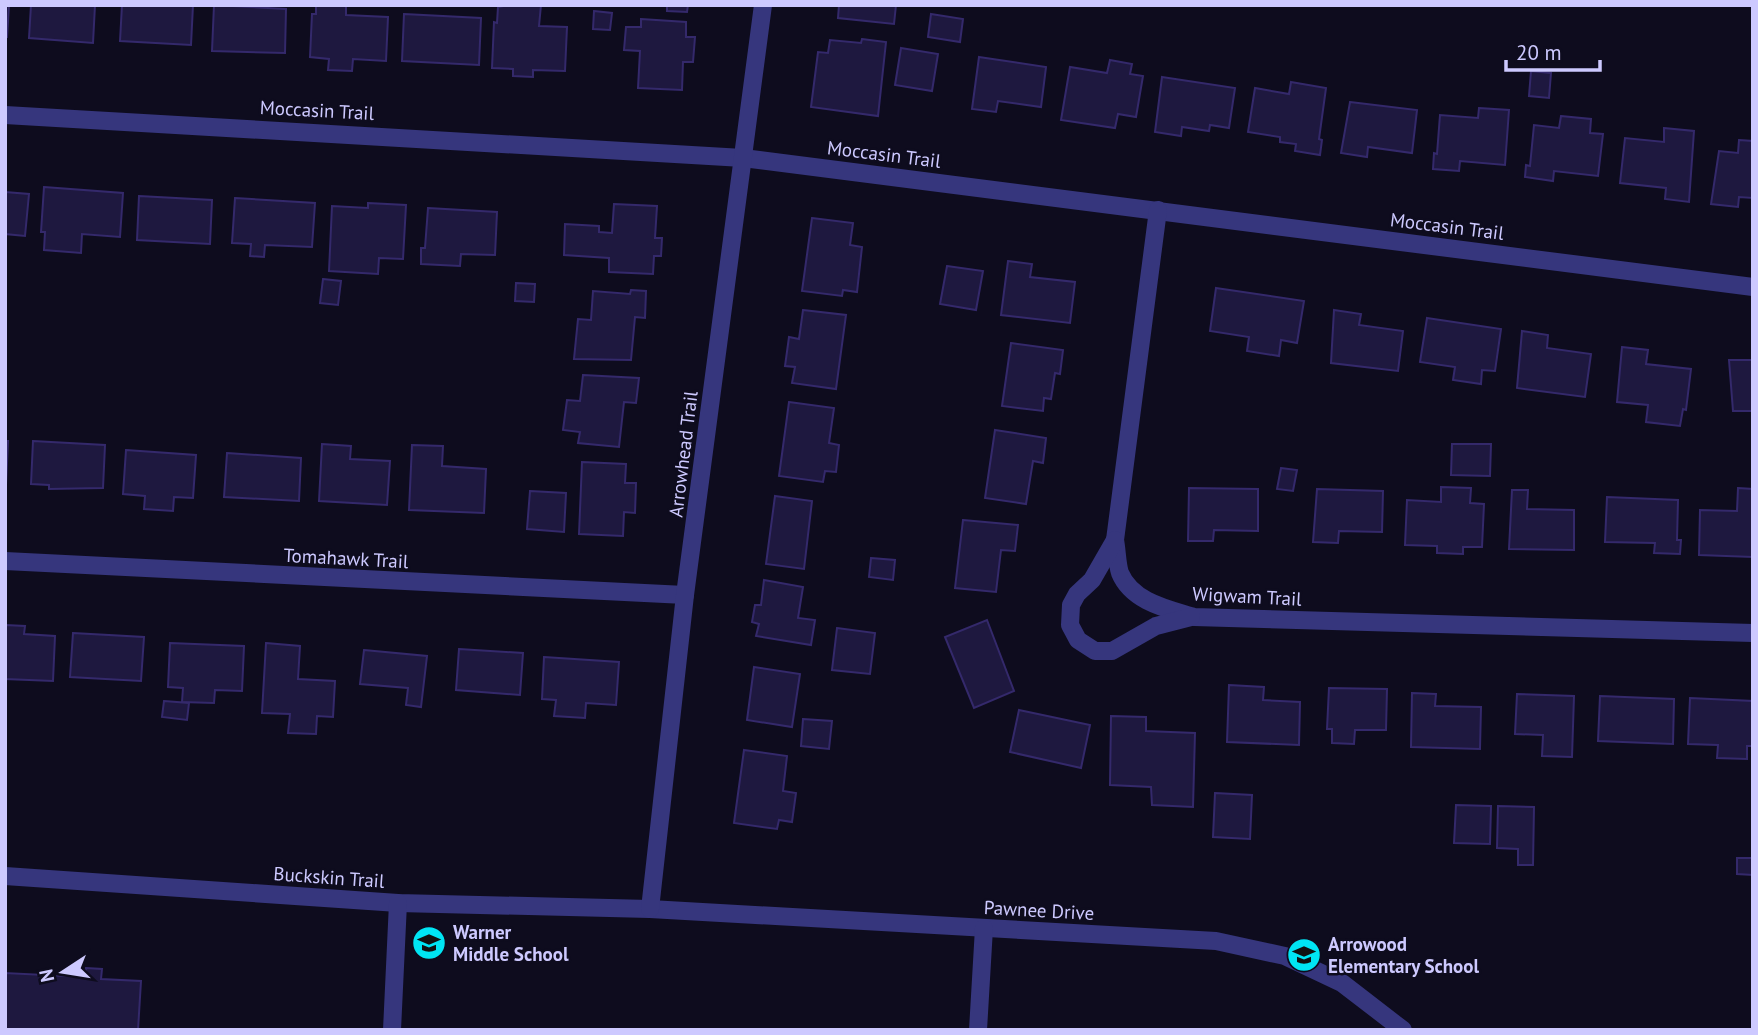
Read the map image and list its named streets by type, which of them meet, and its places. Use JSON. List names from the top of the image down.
{
  "streets": {
    "street": [
      "Moccasin Trail",
      "Arrowhead Trail",
      "Tomahawk Trail",
      "Wigwam Trail",
      "Buckskin Trail",
      "Pawnee Drive"
    ]
  },
  "crossings": [
    ["Moccasin Trail", "Arrowhead Trail"],
    ["Moccasin Trail", "Wigwam Trail"],
    ["Arrowhead Trail", "Tomahawk Trail"],
    ["Arrowhead Trail", "Buckskin Trail"],
    ["Arrowhead Trail", "Pawnee Drive"],
    ["Buckskin Trail", "Pawnee Drive"]
  ],
  "places": {
    "school or university": ["Warner Middle School", "Arrowood Elementary School"]
  },
  "scale_bar": "20 m",
  "north": "left"
}
